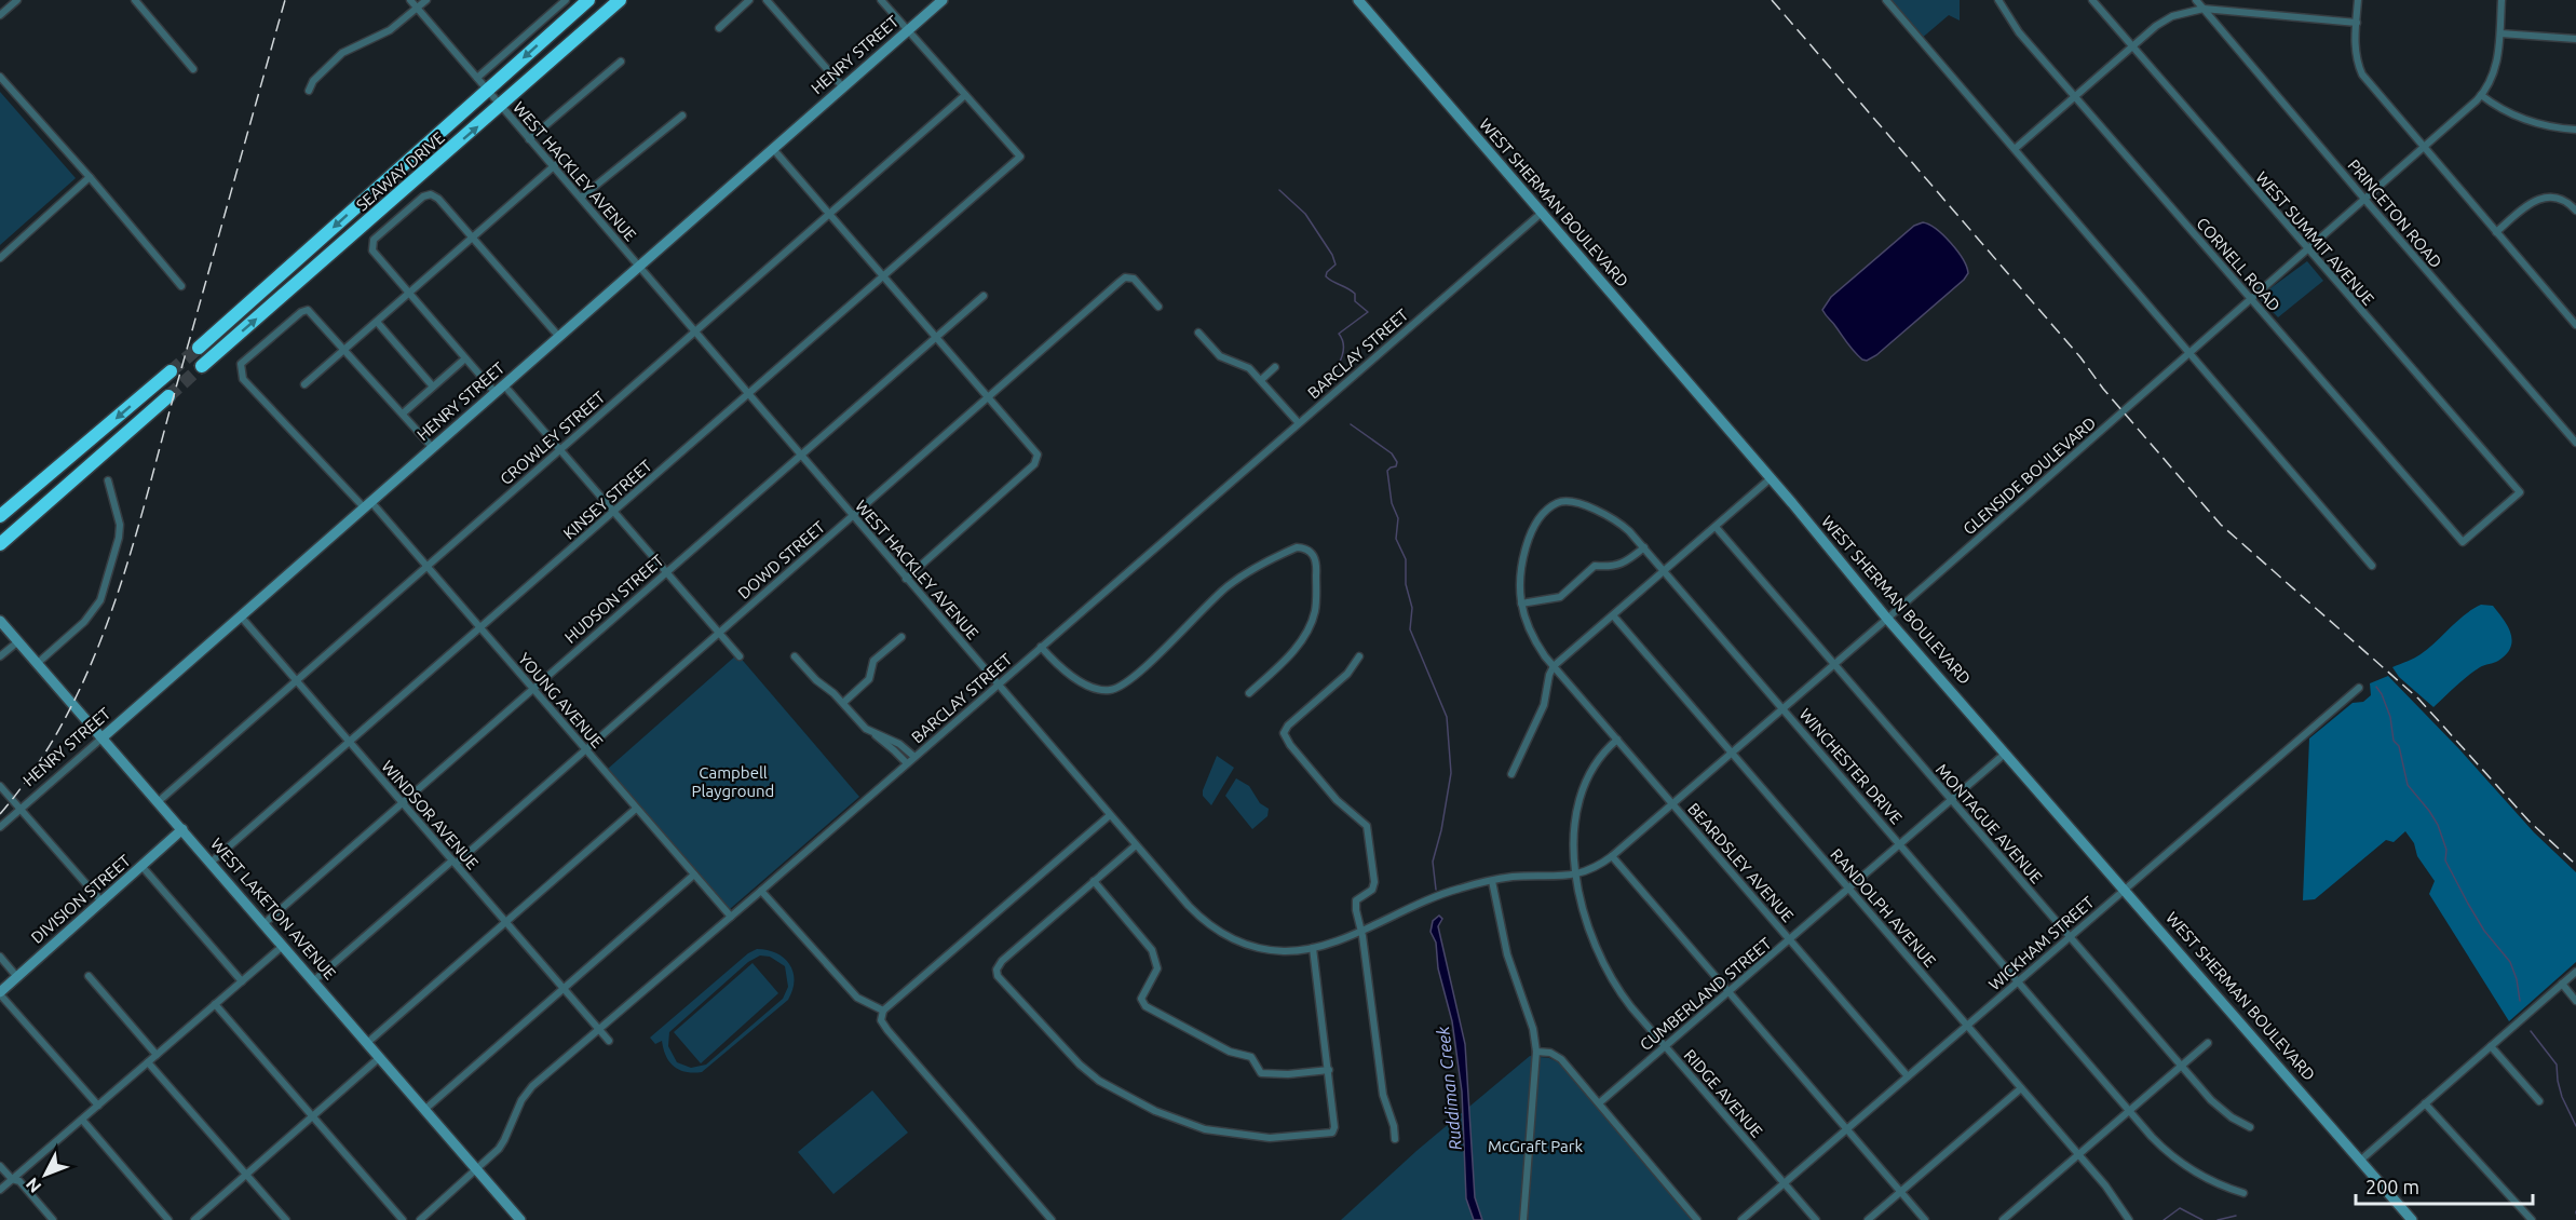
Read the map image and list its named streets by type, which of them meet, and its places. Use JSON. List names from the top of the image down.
{
  "streets": {
    "highway": ["SEAWAY DRIVE"],
    "main road": [
      "HENRY STREET",
      "WEST SHERMAN BOULEVARD",
      "DIVISION STREET",
      "WEST LAKETON AVENUE"
    ],
    "street": [
      "WEST HACKLEY AVENUE",
      "PRINCETON ROAD",
      "WEST SUMMIT AVENUE",
      "CORNELL ROAD",
      "BARCLAY STREET",
      "CROWLEY STREET",
      "GLENSIDE BOULEVARD",
      "KINSEY STREET",
      "DOWD STREET",
      "HUDSON STREET",
      "YOUNG AVENUE",
      "WINCHESTER DRIVE",
      "WINDSOR AVENUE",
      "MONTAGUE AVENUE",
      "BEARDSLEY AVENUE",
      "RANDOLPH AVENUE",
      "WICKHAM STREET",
      "CUMBERLAND STREET",
      "RIDGE AVENUE"
    ]
  },
  "crossings": [
    ["HENRY STREET", "WEST HACKLEY AVENUE"],
    ["HENRY STREET", "YOUNG AVENUE"],
    ["HENRY STREET", "WINDSOR AVENUE"],
    ["HENRY STREET", "WEST LAKETON AVENUE"],
    ["SEAWAY DRIVE", "WEST HACKLEY AVENUE"],
    ["WEST HACKLEY AVENUE", "BARCLAY STREET"],
    ["WEST HACKLEY AVENUE", "CROWLEY STREET"],
    ["WEST HACKLEY AVENUE", "GLENSIDE BOULEVARD"],
    ["WEST HACKLEY AVENUE", "KINSEY STREET"],
    ["WEST HACKLEY AVENUE", "DOWD STREET"],
    ["WEST HACKLEY AVENUE", "HUDSON STREET"],
    ["WEST SHERMAN BOULEVARD", "BARCLAY STREET"],
    ["WEST SHERMAN BOULEVARD", "GLENSIDE BOULEVARD"],
    ["WEST SHERMAN BOULEVARD", "WICKHAM STREET"],
    ["WEST SHERMAN BOULEVARD", "CUMBERLAND STREET"],
    ["PRINCETON ROAD", "GLENSIDE BOULEVARD"],
    ["WEST SUMMIT AVENUE", "CORNELL ROAD"],
    ["WEST SUMMIT AVENUE", "GLENSIDE BOULEVARD"],
    ["CORNELL ROAD", "GLENSIDE BOULEVARD"],
    ["BARCLAY STREET", "YOUNG AVENUE"],
    ["BARCLAY STREET", "WINDSOR AVENUE"],
    ["BARCLAY STREET", "WEST LAKETON AVENUE"],
    ["CROWLEY STREET", "KINSEY STREET"],
    ["CROWLEY STREET", "YOUNG AVENUE"],
    ["CROWLEY STREET", "WINDSOR AVENUE"],
    ["CROWLEY STREET", "WEST LAKETON AVENUE"],
    ["GLENSIDE BOULEVARD", "WINCHESTER DRIVE"],
    ["GLENSIDE BOULEVARD", "MONTAGUE AVENUE"],
    ["GLENSIDE BOULEVARD", "BEARDSLEY AVENUE"],
    ["GLENSIDE BOULEVARD", "RANDOLPH AVENUE"],
    ["GLENSIDE BOULEVARD", "RIDGE AVENUE"],
    ["KINSEY STREET", "YOUNG AVENUE"],
    ["KINSEY STREET", "WINDSOR AVENUE"],
    ["KINSEY STREET", "WEST LAKETON AVENUE"],
    ["DOWD STREET", "YOUNG AVENUE"],
    ["DOWD STREET", "WINDSOR AVENUE"],
    ["DOWD STREET", "WEST LAKETON AVENUE"],
    ["HUDSON STREET", "YOUNG AVENUE"],
    ["HUDSON STREET", "WINDSOR AVENUE"],
    ["HUDSON STREET", "WEST LAKETON AVENUE"],
    ["WINCHESTER DRIVE", "BEARDSLEY AVENUE"],
    ["WINCHESTER DRIVE", "WICKHAM STREET"],
    ["WINCHESTER DRIVE", "CUMBERLAND STREET"],
    ["MONTAGUE AVENUE", "WICKHAM STREET"],
    ["MONTAGUE AVENUE", "CUMBERLAND STREET"],
    ["BEARDSLEY AVENUE", "WICKHAM STREET"],
    ["BEARDSLEY AVENUE", "CUMBERLAND STREET"],
    ["BEARDSLEY AVENUE", "RIDGE AVENUE"],
    ["DIVISION STREET", "WEST LAKETON AVENUE"],
    ["RANDOLPH AVENUE", "WICKHAM STREET"],
    ["RANDOLPH AVENUE", "CUMBERLAND STREET"],
    ["WICKHAM STREET", "RIDGE AVENUE"],
    ["CUMBERLAND STREET", "RIDGE AVENUE"]
  ],
  "water": ["Ruddiman Creek"],
  "parks": ["Campbell Playground", "McGraft Park"],
  "scale_bar": "200 m",
  "north": "bottom left"
}
